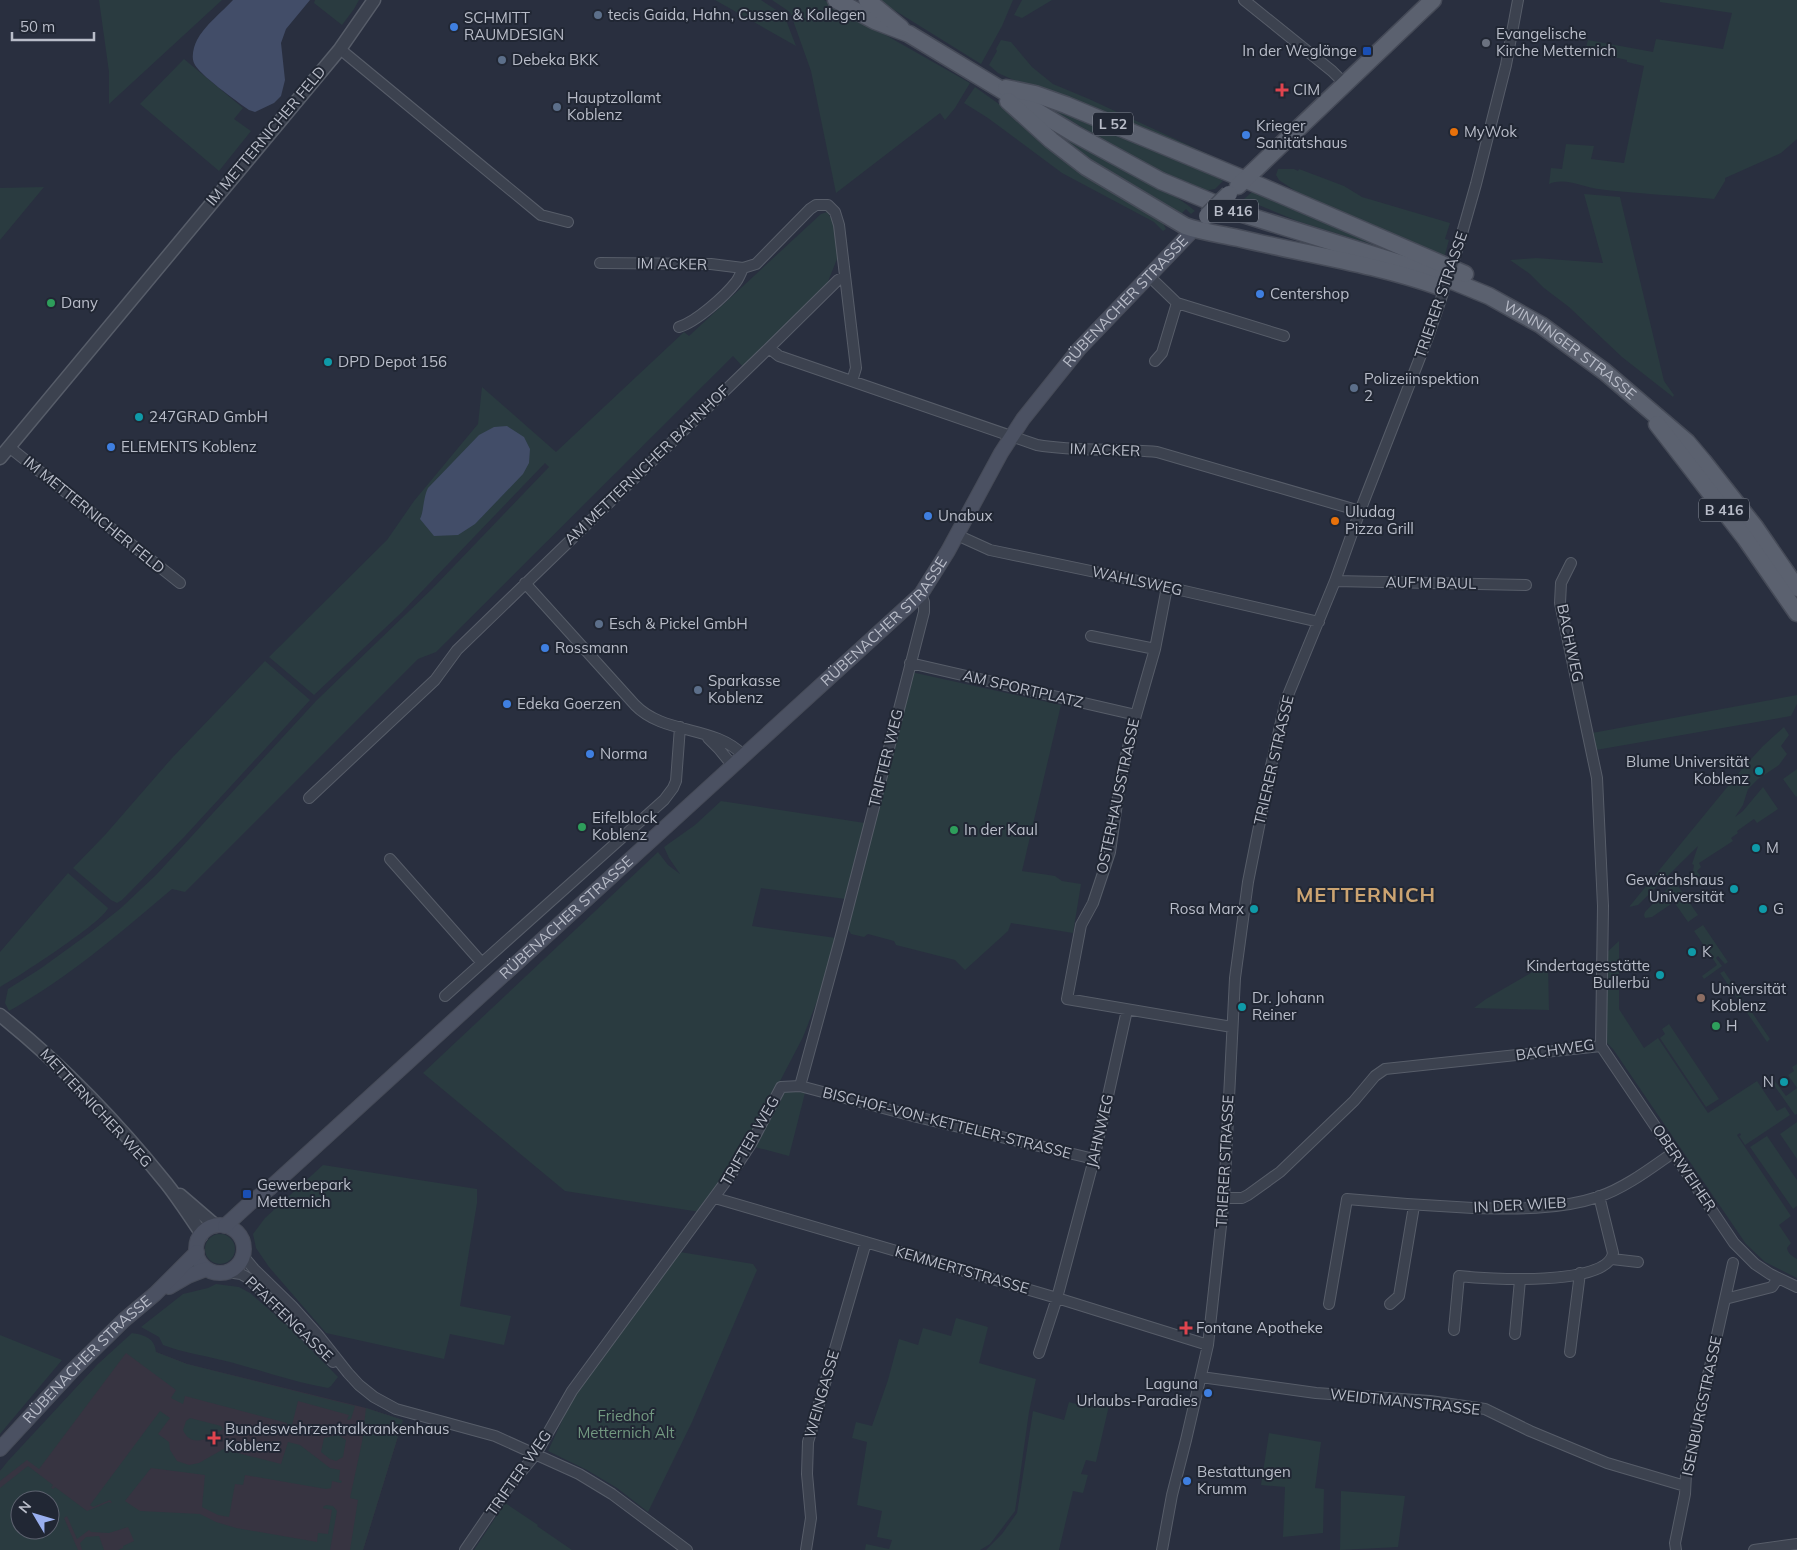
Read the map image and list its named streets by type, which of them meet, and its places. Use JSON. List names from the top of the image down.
{
  "streets": {
    "main road": [
      "L 52",
      "B 416",
      "RÜBENACHER STRASSE",
      "WINNINGER STRASSE"
    ],
    "street": [
      "IM METTERNICHER FELD",
      "IM ACKER",
      "TRIERER STRASSE",
      "AM METTERNICHER BAHNHOF",
      "WAHLSWEG",
      "AUF'M BAUL",
      "BACHWEG",
      "AM SPORTPLATZ",
      "TRIFTER WEG",
      "OSTERHAUSSTRASSE",
      "METTERNICHER WEG",
      "BISCHOF-VON-KETTELER-STRASSE",
      "JAHNWEG",
      "OBERWEIHER",
      "IN DER WIEB",
      "KEMMERTSTRASSE",
      "PFAFFENGASSE",
      "WEINGASSE",
      "WEIDTMANSTRASSE",
      "ISENBURGSTRASSE"
    ]
  },
  "crossings": [
    ["L 52", "B 416"],
    ["L 52", "RÜBENACHER STRASSE"],
    ["B 416", "RÜBENACHER STRASSE"],
    ["B 416", "WINNINGER STRASSE"],
    ["IM ACKER", "TRIERER STRASSE"],
    ["IM ACKER", "RÜBENACHER STRASSE"],
    ["IM ACKER", "AM METTERNICHER BAHNHOF"],
    ["TRIERER STRASSE", "WAHLSWEG"],
    ["TRIERER STRASSE", "AUF'M BAUL"],
    ["TRIERER STRASSE", "BACHWEG"],
    ["TRIERER STRASSE", "KEMMERTSTRASSE"],
    ["TRIERER STRASSE", "WEIDTMANSTRASSE"],
    ["RÜBENACHER STRASSE", "WAHLSWEG"],
    ["RÜBENACHER STRASSE", "TRIFTER WEG"],
    ["RÜBENACHER STRASSE", "METTERNICHER WEG"],
    ["RÜBENACHER STRASSE", "PFAFFENGASSE"],
    ["WAHLSWEG", "OSTERHAUSSTRASSE"],
    ["BACHWEG", "OBERWEIHER"],
    ["AM SPORTPLATZ", "TRIFTER WEG"],
    ["AM SPORTPLATZ", "OSTERHAUSSTRASSE"],
    ["TRIFTER WEG", "BISCHOF-VON-KETTELER-STRASSE"],
    ["TRIFTER WEG", "KEMMERTSTRASSE"],
    ["TRIFTER WEG", "PFAFFENGASSE"],
    ["OSTERHAUSSTRASSE", "JAHNWEG"],
    ["METTERNICHER WEG", "PFAFFENGASSE"],
    ["BISCHOF-VON-KETTELER-STRASSE", "JAHNWEG"],
    ["JAHNWEG", "KEMMERTSTRASSE"],
    ["OBERWEIHER", "IN DER WIEB"],
    ["KEMMERTSTRASSE", "WEINGASSE"],
    ["WEIDTMANSTRASSE", "ISENBURGSTRASSE"]
  ],
  "districts": ["METTERNICH"],
  "parks": ["Friedhof Metternich Alt"],
  "places": {
    "other": [
      "tecis Gaida, Hahn, Cussen & Kollegen",
      "SCHMITT RAUMDESIGN",
      "Evangelische Kirche Metternich",
      "Debeka BKK",
      "Hauptzollamt Koblenz",
      "MyWok",
      "Krieger Sanitätshaus",
      "Centershop",
      "Dany",
      "DPD Depot 156",
      "Polizeiinspektion 2",
      "247GRAD GmbH",
      "ELEMENTS Koblenz",
      "Unabux",
      "Uludag Pizza Grill",
      "Esch & Pickel GmbH",
      "Rossmann",
      "Sparkasse Koblenz",
      "Edeka Goerzen",
      "Norma",
      "Blume Universität Koblenz",
      "Eifelblock Koblenz",
      "In der Kaul",
      "M",
      "Gewächshaus Universität",
      "Rosa Marx",
      "G",
      "K",
      "Kindertagesstätte Bullerbü",
      "Universität Koblenz",
      "Dr. Johann Reiner",
      "H",
      "N",
      "Laguna Urlaubs-Paradies",
      "Bestattungen Krumm"
    ],
    "transit": ["In der Weglänge", "Gewerbepark Metternich"],
    "health": ["CIM", "Fontane Apotheke", "Bundeswehrzentralkrankenhaus Koblenz"]
  },
  "scale_bar": "50 m",
  "north": "top left"
}
